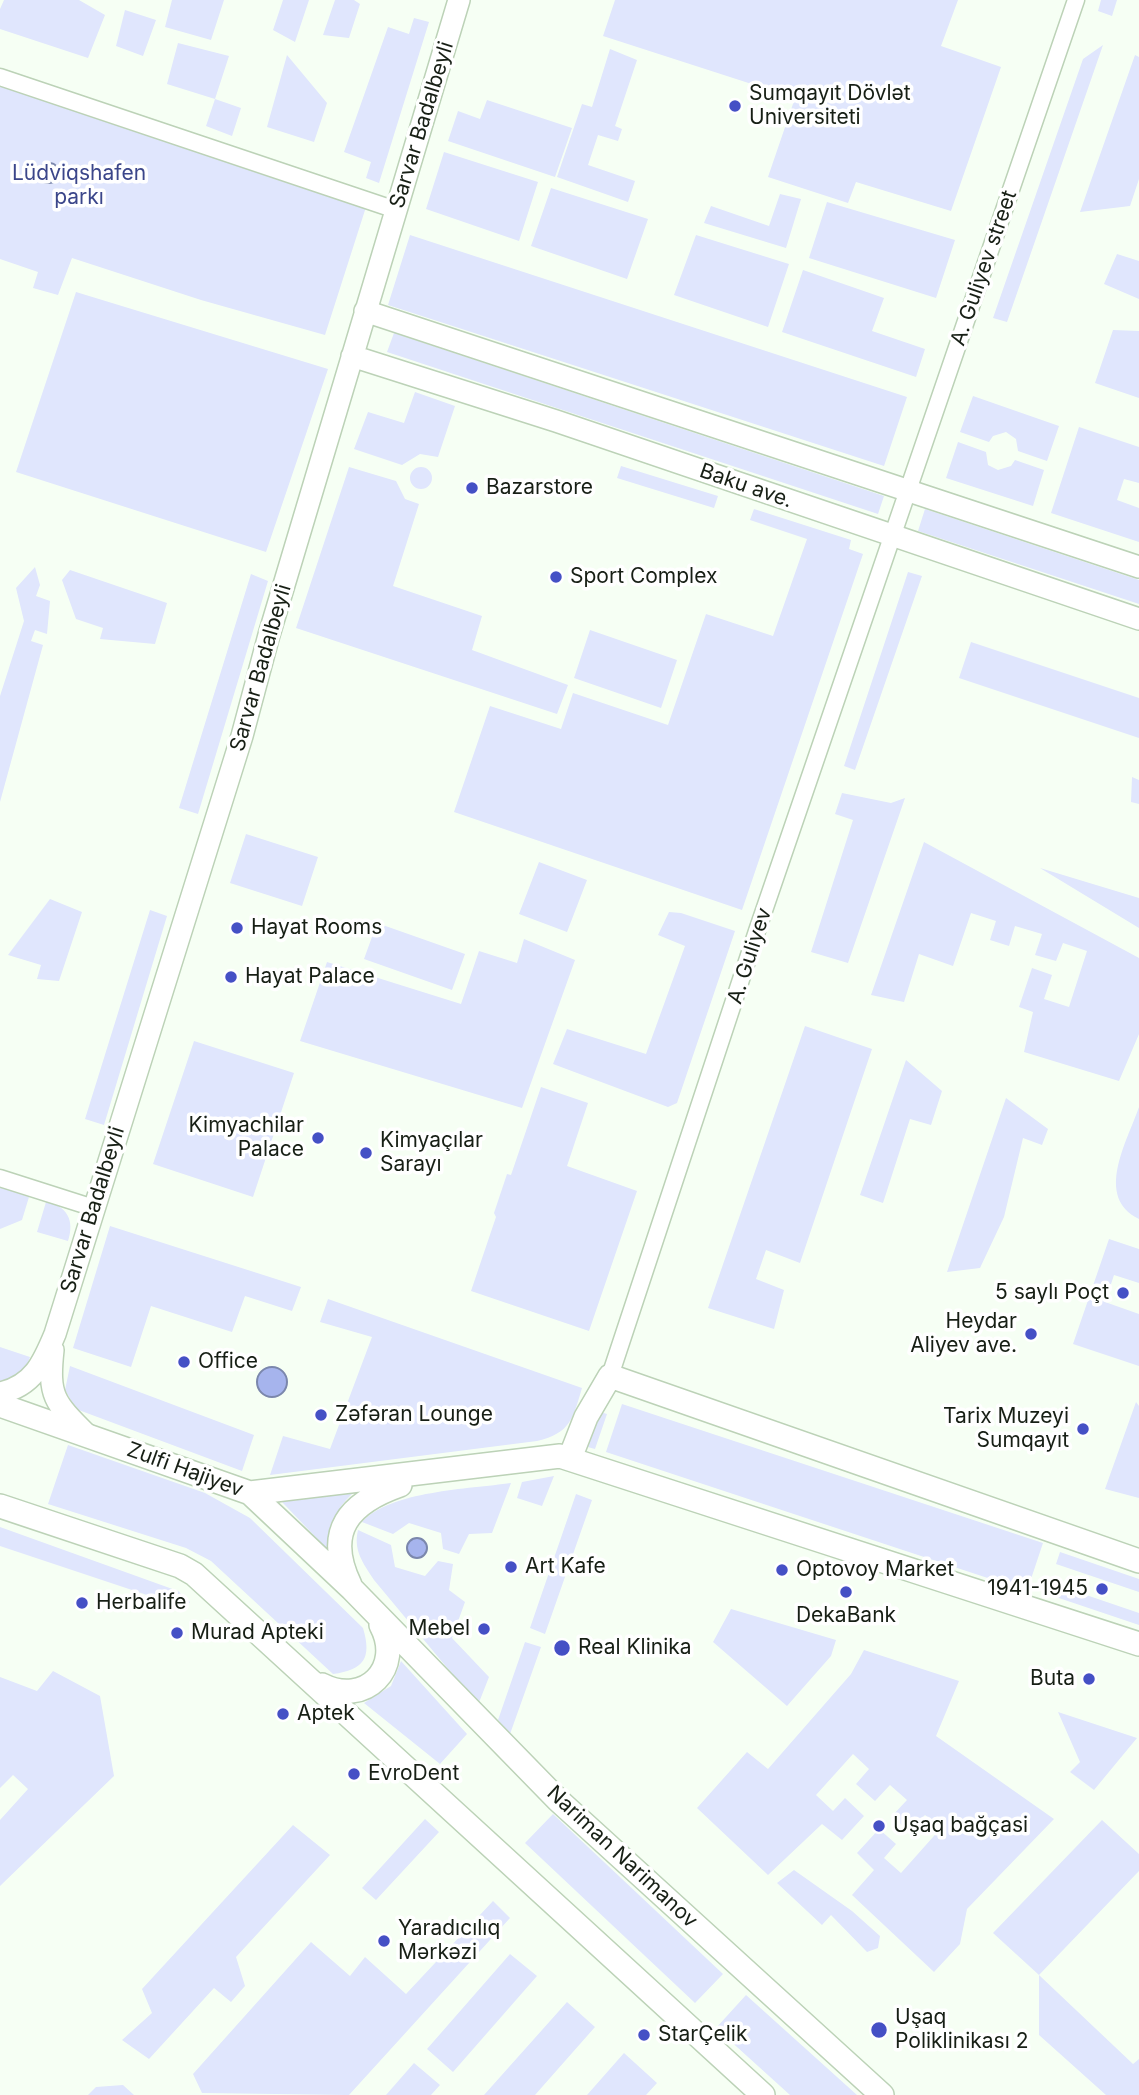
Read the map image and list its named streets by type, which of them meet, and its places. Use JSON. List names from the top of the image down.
{
  "streets": {
    "main road": ["Zulfi Hajiyev", "Nariman Narimanov"],
    "street": [
      "Sarvar Badalbeyli",
      "A. Guliyev street",
      "Baku ave.",
      "A. Guliyev"
    ]
  },
  "crossings": [
    ["Sarvar Badalbeyli", "Baku ave."],
    ["A. Guliyev street", "Baku ave."],
    ["A. Guliyev street", "A. Guliyev"],
    ["Baku ave.", "A. Guliyev"],
    ["Zulfi Hajiyev", "Nariman Narimanov"]
  ],
  "parks": ["Lüdviqshafen parkı"],
  "places": [
    "Sumqayıt Dövlət Universiteti",
    "Bazarstore",
    "Sport Complex",
    "Hayat Rooms",
    "Hayat Palace",
    "Kimyachilar Palace",
    "Kimyaçılar Sarayı",
    "5 saylı Poçt",
    "Heydar Aliyev ave.",
    "Office",
    "Zәfәran Lounge",
    "Tarix Muzeyi Sumqayıt",
    "Art Kafe",
    "Optovoy Market",
    "1941-1945",
    "DekaBank",
    "Herbalife",
    "Mebel",
    "Murad Apteki",
    "Real Klinika",
    "Buta",
    "Aptek",
    "EvroDent",
    "Uşaq bağçasi",
    "Yaradıcılıq Mərkəzi",
    "Uşaq Poliklinikası 2",
    "StarÇelik"
  ]
}
